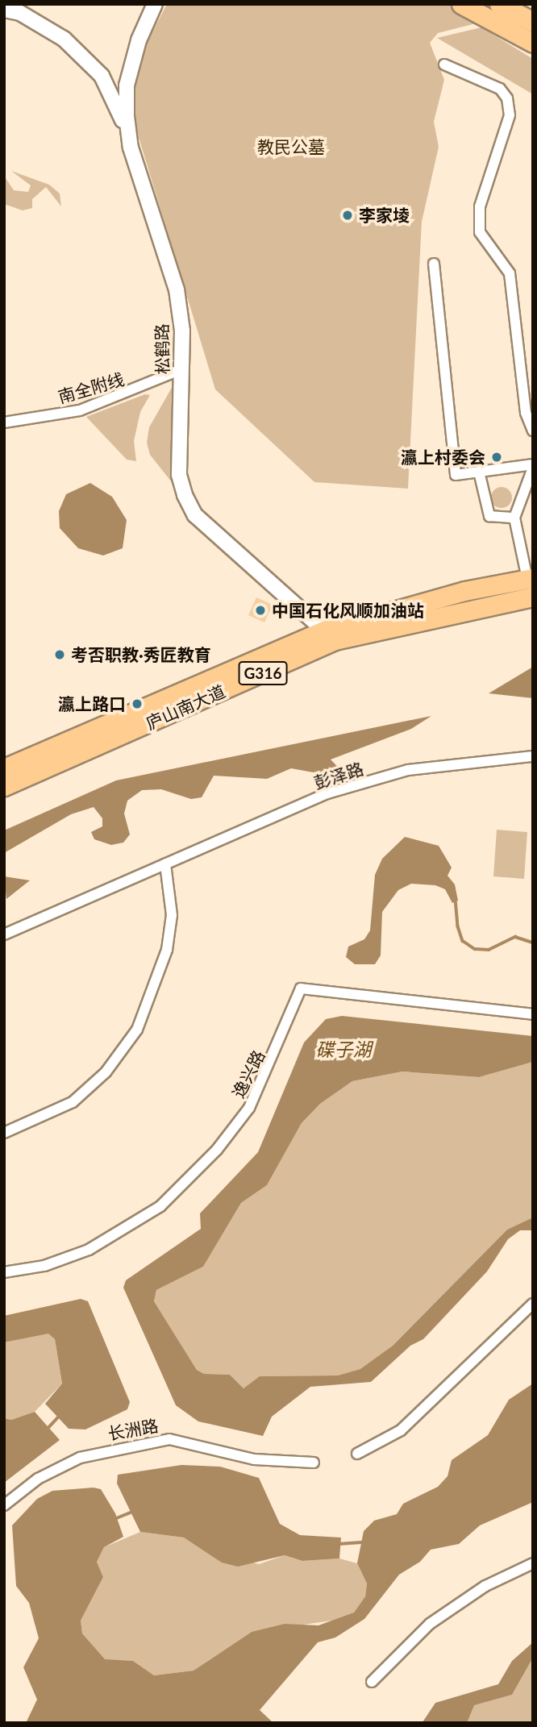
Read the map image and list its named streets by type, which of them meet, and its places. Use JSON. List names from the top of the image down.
{
  "streets": {
    "highway": ["G316", "庐山南大道"],
    "main road": ["松鹤路"],
    "street": [
      "南全附线",
      "彭泽路",
      "逸兴路",
      "长洲路"
    ]
  },
  "crossings": [
    ["松鹤路", "南全附线"],
    ["松鹤路", "庐山南大道"]
  ],
  "water": ["碟子湖"],
  "parks": ["教民公墓"],
  "places": [
    "李家堎",
    "瀛上村委会",
    "中国石化风顺加油站",
    "考否职教·秀匠教育",
    "瀛上路口"
  ]
}
